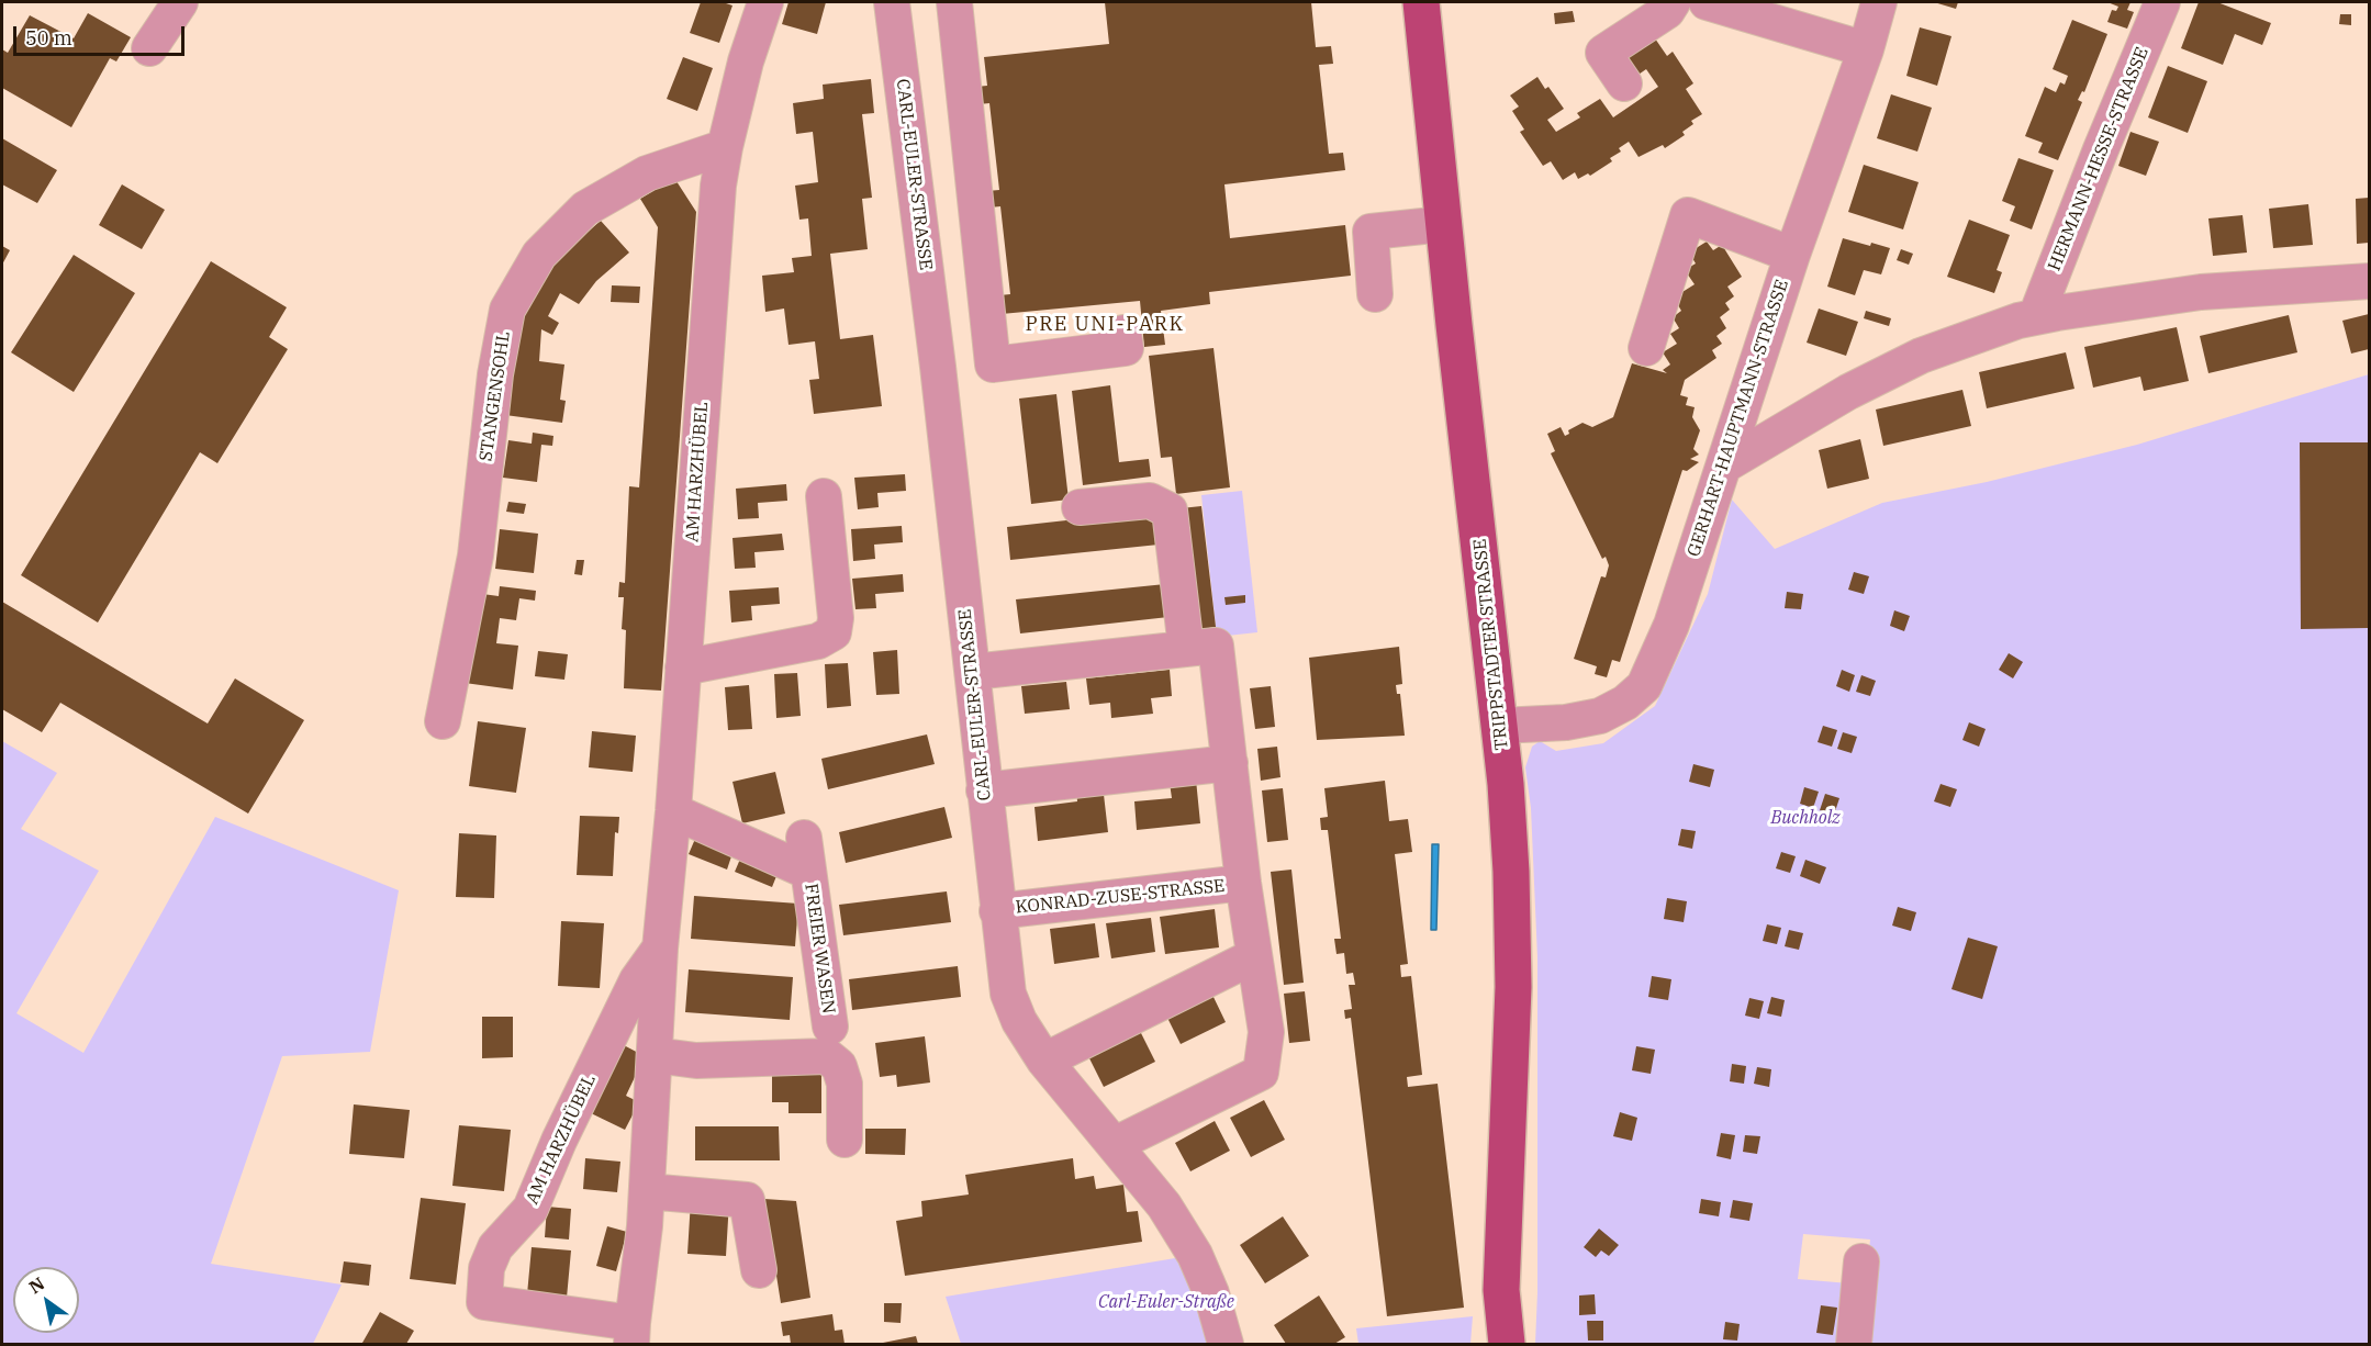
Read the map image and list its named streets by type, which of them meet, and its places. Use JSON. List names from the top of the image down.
{
  "streets": {
    "main road": ["TRIPPSTADTER STRASSE"],
    "street": [
      "HERMANN-HESSE-STRASSE",
      "CARL-EULER-STRASSE",
      "STANGENSOHL",
      "GERHART-HAUPTMANN-STRASSE",
      "AM HARZHÜBEL",
      "KONRAD-ZUSE-STRASSE",
      "FREIER WASEN"
    ]
  },
  "crossings": [
    ["CARL-EULER-STRASSE", "KONRAD-ZUSE-STRASSE"],
    ["STANGENSOHL", "AM HARZHÜBEL"],
    ["GERHART-HAUPTMANN-STRASSE", "TRIPPSTADTER STRASSE"],
    ["AM HARZHÜBEL", "FREIER WASEN"]
  ],
  "districts": ["PRE UNI-PARK"],
  "parks": ["Buchholz", "Carl-Euler-Straße"],
  "scale_bar": "50 m",
  "north": "top left"
}
